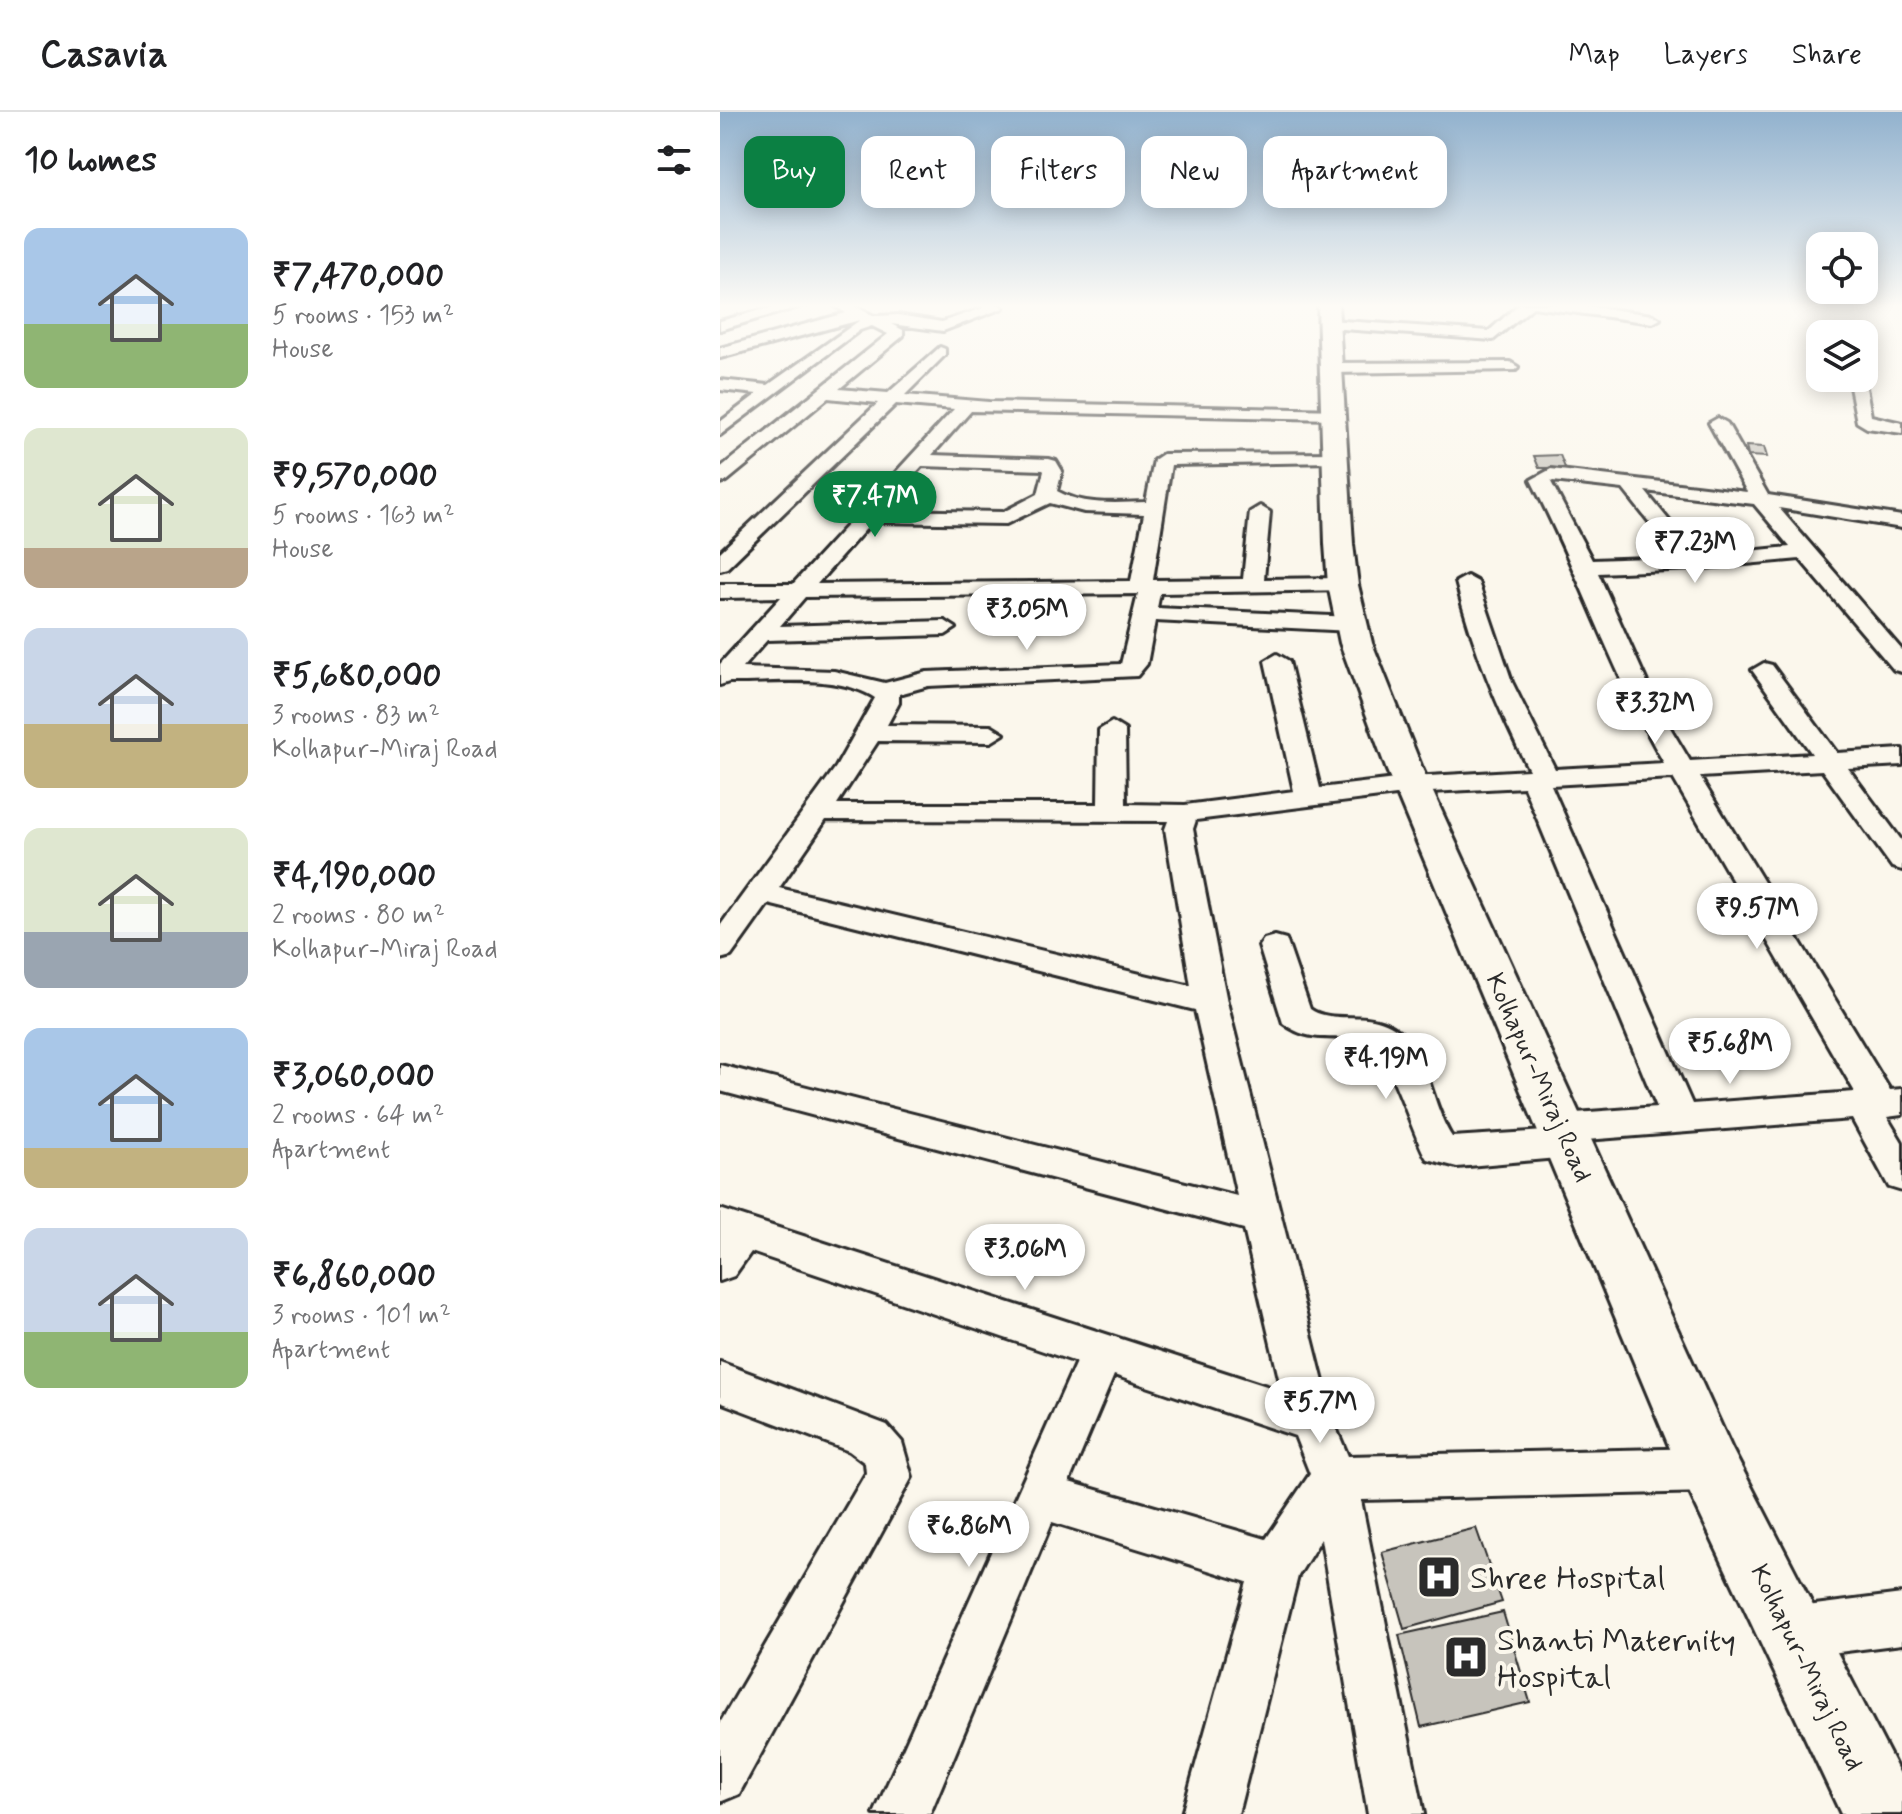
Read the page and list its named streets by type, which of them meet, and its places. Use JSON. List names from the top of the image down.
{
  "streets": {
    "highway": ["Kolhapur-Miraj Road"]
  },
  "places": {
    "hospital": ["Shree Hospital", "Shanti Maternity Hospital"]
  },
  "page": {
    "header": "Casavia",
    "nav": ["Map", "Layers", "Share"],
    "heading": "10 homes",
    "chip": [
      "Buy",
      "Rent",
      "Filters",
      "New",
      "Apartment"
    ],
    "list": [
      {
        "name": "₹7,470,000",
        "note": "5 rooms · 153 m² · House"
      },
      {
        "name": "₹9,570,000",
        "note": "5 rooms · 163 m² · House"
      },
      {
        "name": "₹5,680,000",
        "note": "3 rooms · 83 m² · Kolhapur-Miraj Road"
      },
      {
        "name": "₹4,190,000",
        "note": "2 rooms · 80 m² · Kolhapur-Miraj Road"
      },
      {
        "name": "₹3,060,000",
        "note": "2 rooms · 64 m² · Apartment"
      },
      {
        "name": "₹6,860,000",
        "note": "3 rooms · 101 m² · Apartment"
      }
    ],
    "price": [
      "₹7.47M",
      "₹7.23M",
      "₹3.05M",
      "₹3.32M",
      "₹9.57M",
      "₹5.68M",
      "₹4.19M",
      "₹3.06M",
      "₹5.7M",
      "₹6.86M"
    ]
  }
}
